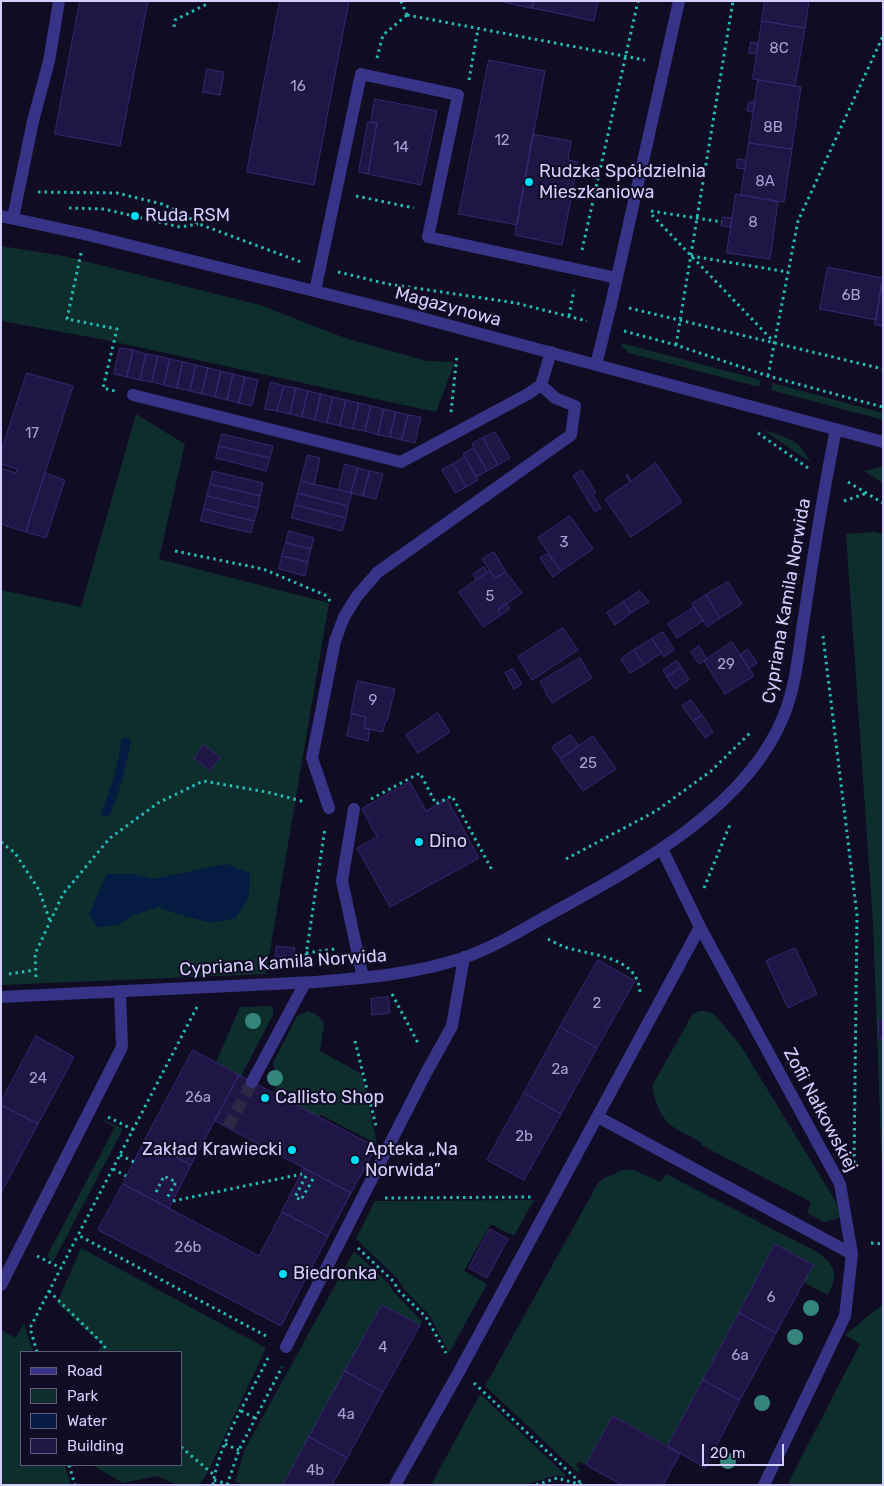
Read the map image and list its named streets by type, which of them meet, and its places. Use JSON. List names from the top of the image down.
{
  "streets": {
    "street": ["Magazynowa", "Cypriana Kamila Norwida", "Zofii Nałkowskiej"]
  },
  "crossings": [
    ["Magazynowa", "Cypriana Kamila Norwida"],
    ["Cypriana Kamila Norwida", "Zofii Nałkowskiej"]
  ],
  "places": [
    "Rudzka Spółdzielnia Mieszkaniowa",
    "Ruda RSM",
    "Dino",
    "Callisto Shop",
    "Zakład Krawiecki",
    "Apteka „Na Norwida”",
    "Biedronka"
  ],
  "house_numbers": [
    "8C",
    "16",
    "8B",
    "12",
    "14",
    "8A",
    "8",
    "6B",
    "17",
    "3",
    "5",
    "29",
    "9",
    "25",
    "2",
    "2a",
    "24",
    "26a",
    "2b",
    "26b",
    "6",
    "4",
    "6a",
    "4a",
    "4b"
  ],
  "legend": [
    "Road",
    "Park",
    "Water",
    "Building"
  ],
  "scale_bar": "20 m"
}
